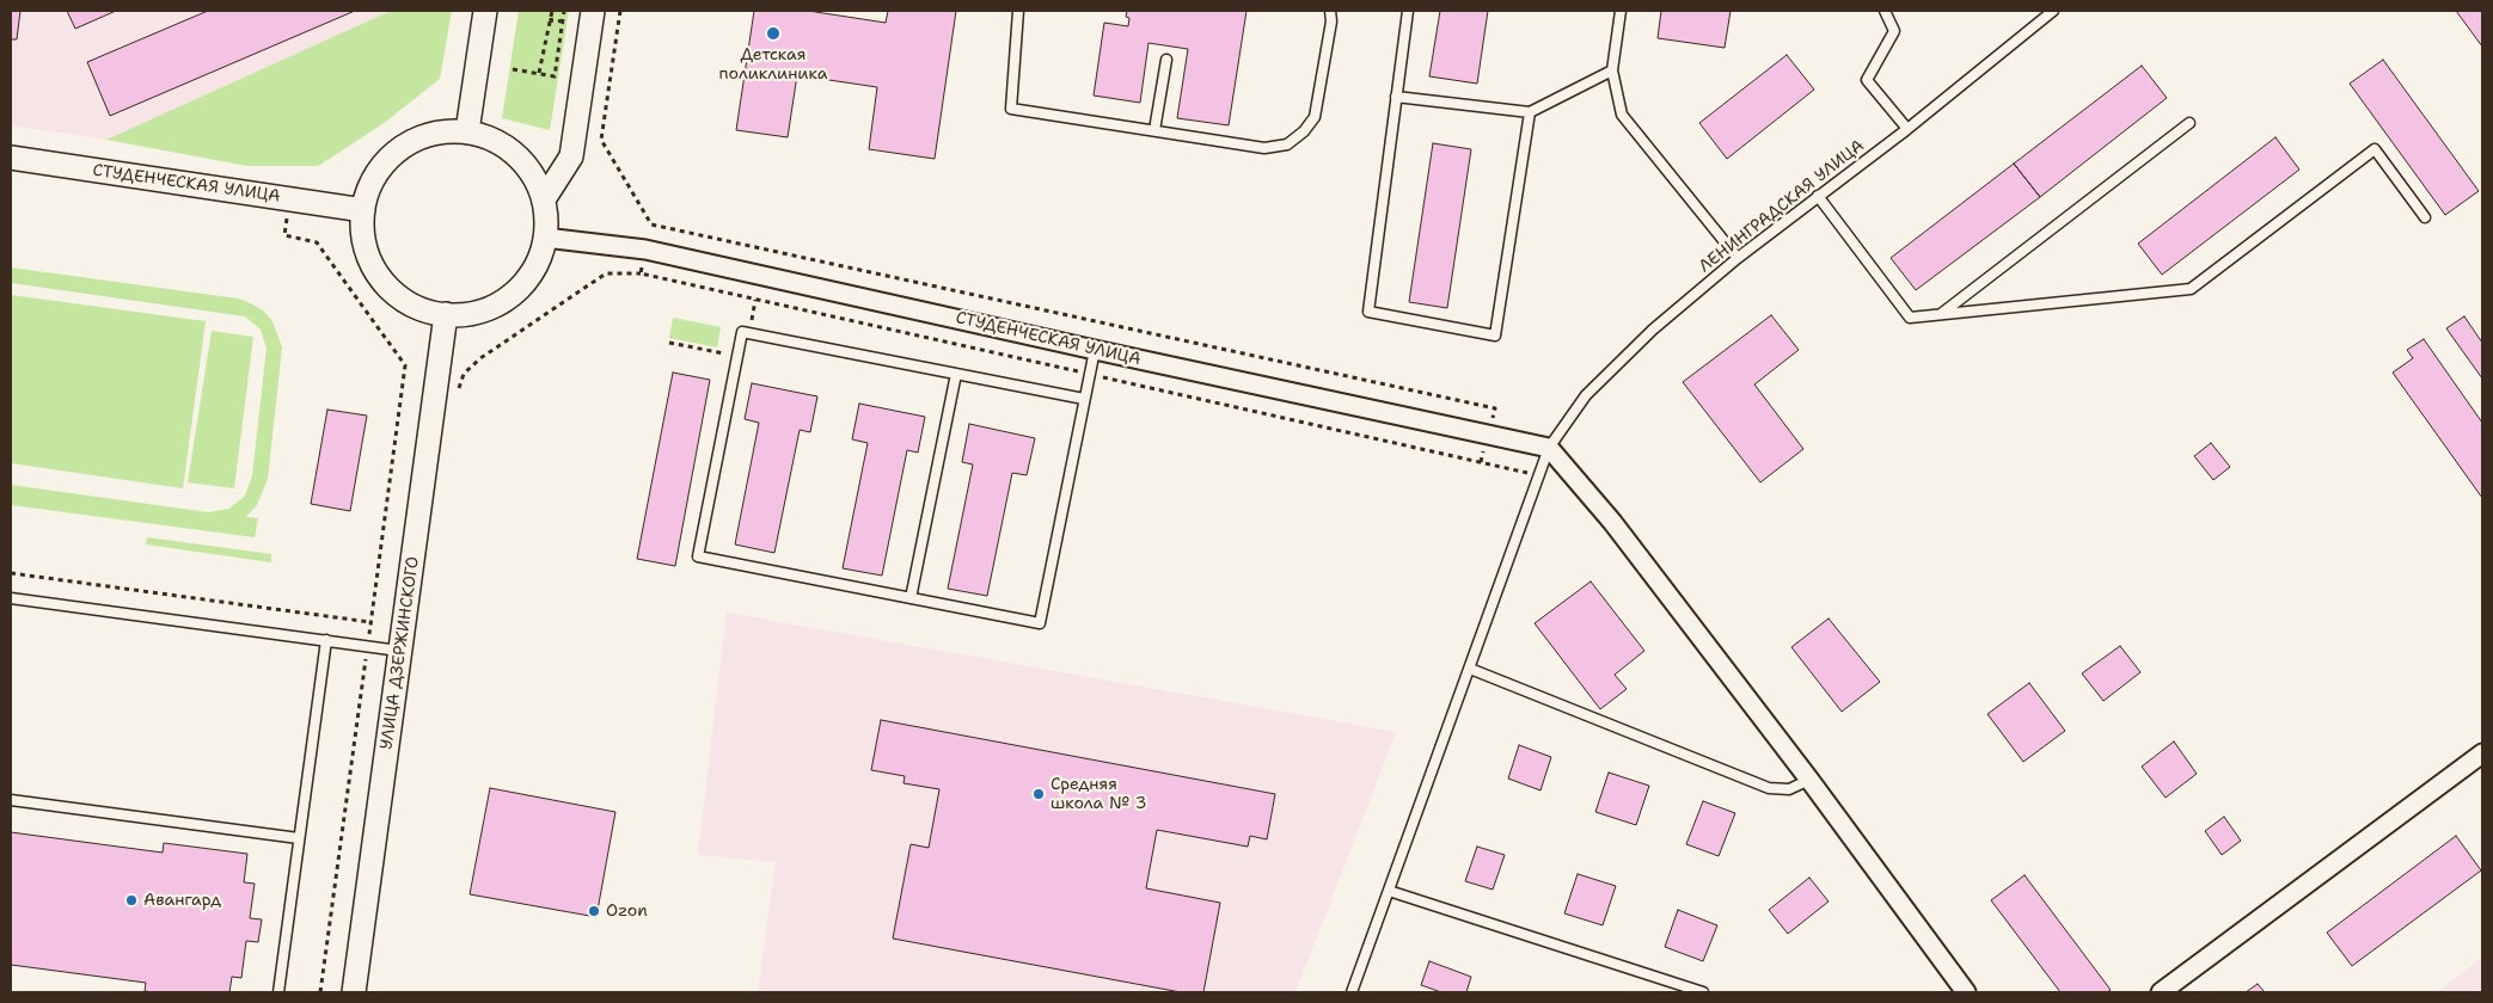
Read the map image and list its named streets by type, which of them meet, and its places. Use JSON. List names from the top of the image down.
{
  "streets": {
    "street": ["СТУДЕНЧЕСКАЯ УЛИЦА", "УЛИЦА ДЗЕРЖИНСКОГО"],
    "lane": ["ЛЕНИНГРАДСКАЯ УЛИЦА"]
  },
  "crossings": [
    ["СТУДЕНЧЕСКАЯ УЛИЦА", "ЛЕНИНГРАДСКАЯ УЛИЦА"],
    ["СТУДЕНЧЕСКАЯ УЛИЦА", "УЛИЦА ДЗЕРЖИНСКОГО"]
  ],
  "places": [
    "Детская поликлиника",
    "Средняя школа № 3",
    "Авангард",
    "Ozon"
  ]
}
